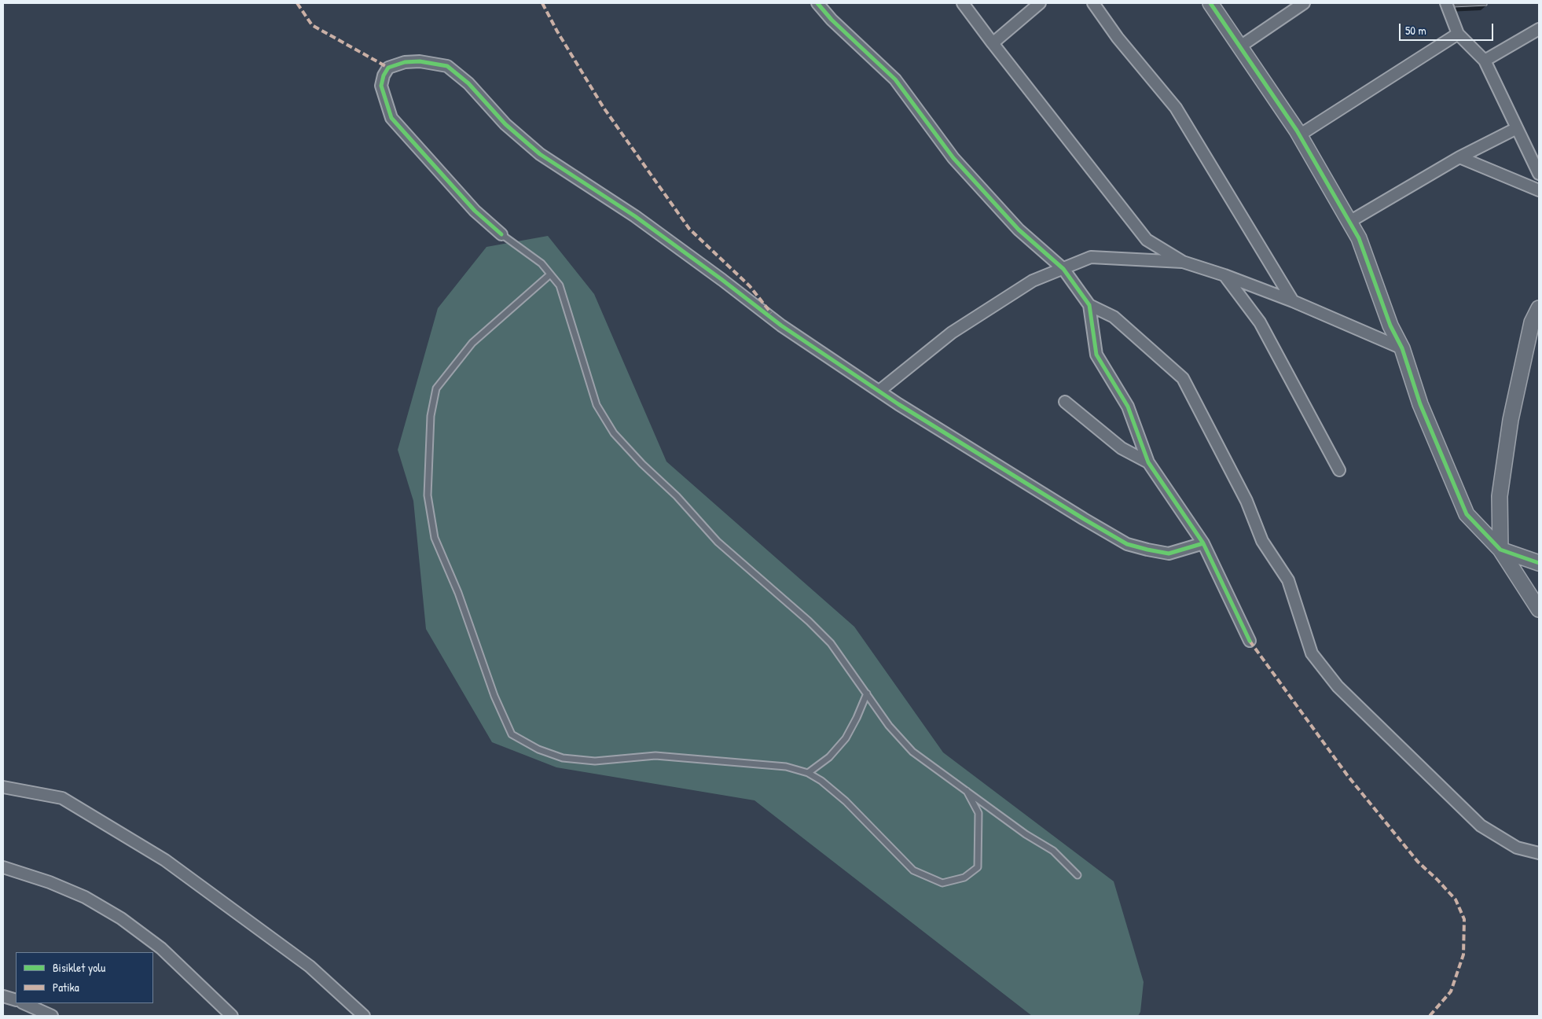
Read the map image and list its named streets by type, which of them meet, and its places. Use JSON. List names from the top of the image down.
{
  "legend": ["Bisiklet yolu", "Patika"],
  "scale_bar": "50 m"
}
